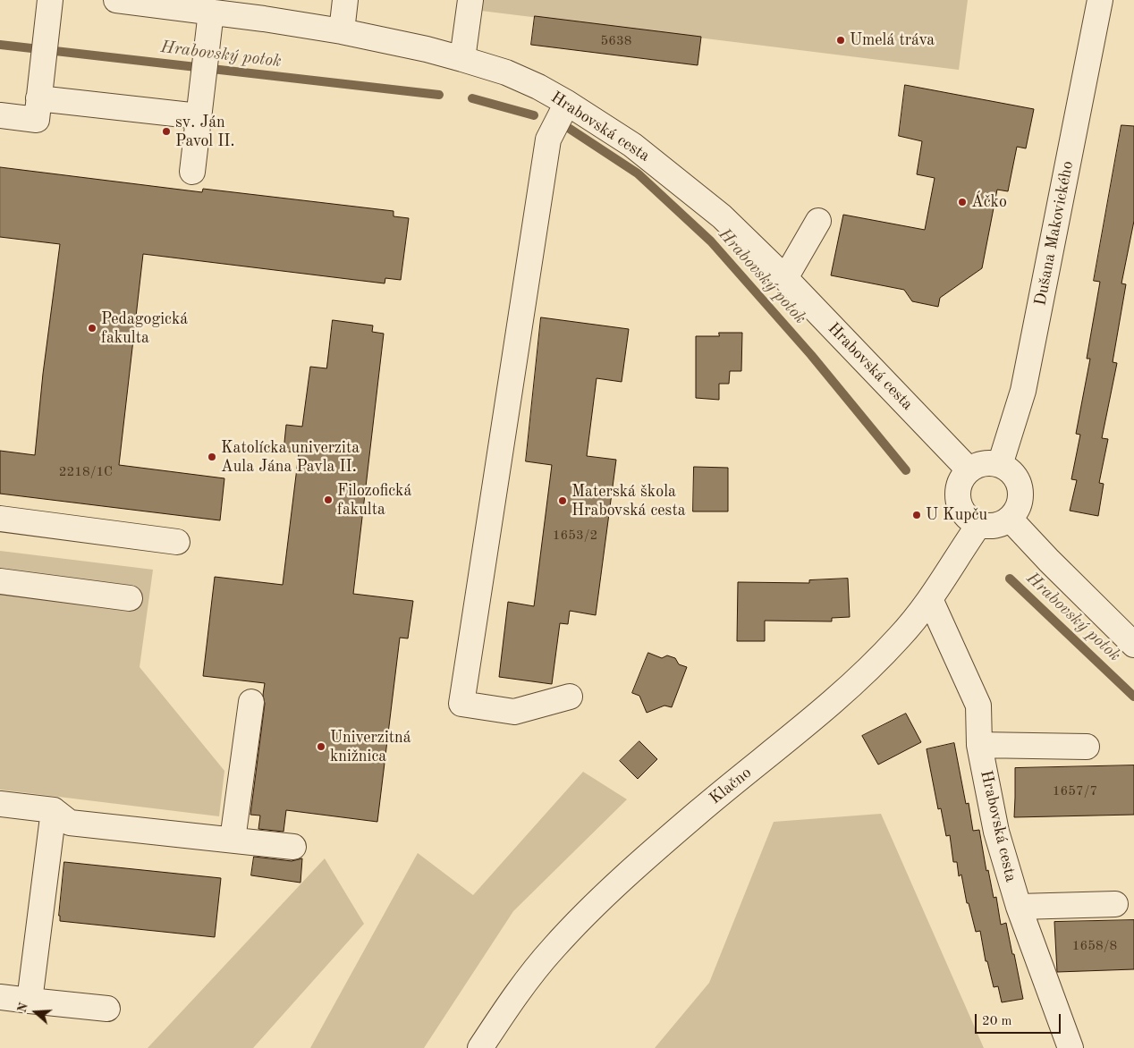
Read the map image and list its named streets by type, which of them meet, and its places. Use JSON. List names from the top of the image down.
{
  "streets": {
    "street": ["Hrabovská cesta", "Dušana Makovického", "Klačno"]
  },
  "crossings": [
    ["Hrabovská cesta", "Dušana Makovického"],
    ["Hrabovská cesta", "Klačno"],
    ["Dušana Makovického", "Klačno"]
  ],
  "water": ["Hrabovský potok"],
  "places": [
    "Umelá tráva",
    "sv. Ján Pavol II.",
    "Áčko",
    "Pedagogická fakulta",
    "Katolícka univerzita Aula Jána Pavla II.",
    "Filozofická fakulta",
    "Materská škola Hrabovská cesta",
    "U Kupču",
    "Univerzitná knižnica"
  ],
  "house_numbers": [
    "5638",
    "2218/1C",
    "1653/2",
    "1657/7",
    "1658/8"
  ],
  "scale_bar": "20 m",
  "north": "left"
}
